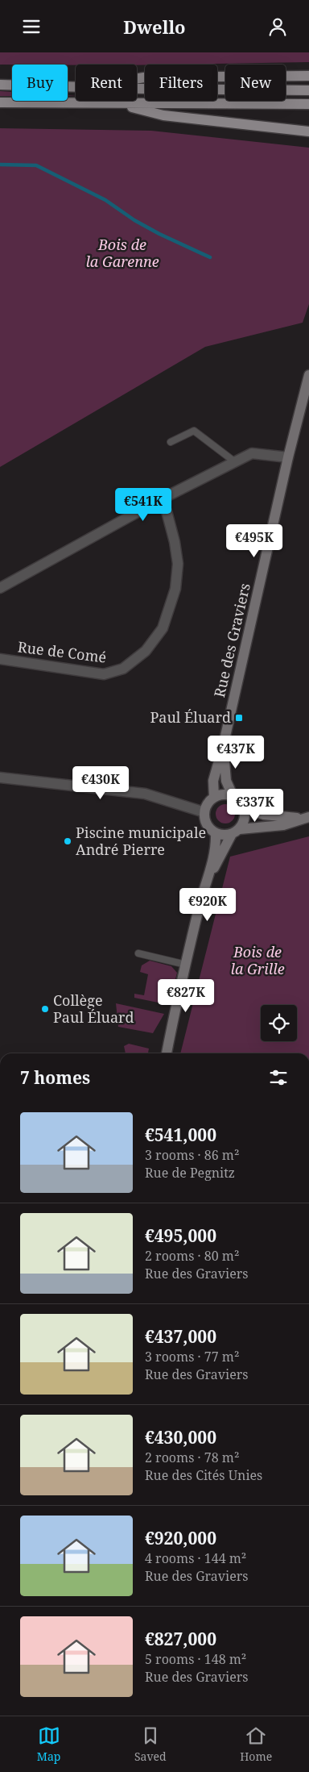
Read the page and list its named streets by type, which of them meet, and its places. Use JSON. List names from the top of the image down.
{
  "streets": {
    "street": ["Rue des Graviers", "Rue de Comé"]
  },
  "parks": ["Bois de la Garenne", "Bois de la Grille"],
  "places": {
    "transit": ["Paul Éluard"],
    "other": ["Piscine municipale André Pierre", "Collège Paul Éluard"]
  },
  "page": {
    "header": "Dwello",
    "chip": [
      "Buy",
      "Rent",
      "Filters",
      "New"
    ],
    "price": [
      "€541K",
      "€495K",
      "€437K",
      "€430K",
      "€337K",
      "€920K",
      "€827K"
    ],
    "heading": "7 homes",
    "list": [
      {
        "name": "€541,000",
        "note": "3 rooms · 86 m² · Rue de Pegnitz"
      },
      {
        "name": "€495,000",
        "note": "2 rooms · 80 m² · Rue des Graviers"
      },
      {
        "name": "€437,000",
        "note": "3 rooms · 77 m² · Rue des Graviers"
      },
      {
        "name": "€430,000",
        "note": "2 rooms · 78 m² · Rue des Cités Unies"
      },
      {
        "name": "€920,000",
        "note": "4 rooms · 144 m² · Rue des Graviers"
      },
      {
        "name": "€827,000",
        "note": "5 rooms · 148 m² · Rue des Graviers"
      }
    ],
    "tabs": ["Map", "Saved", "Home"]
  }
}
